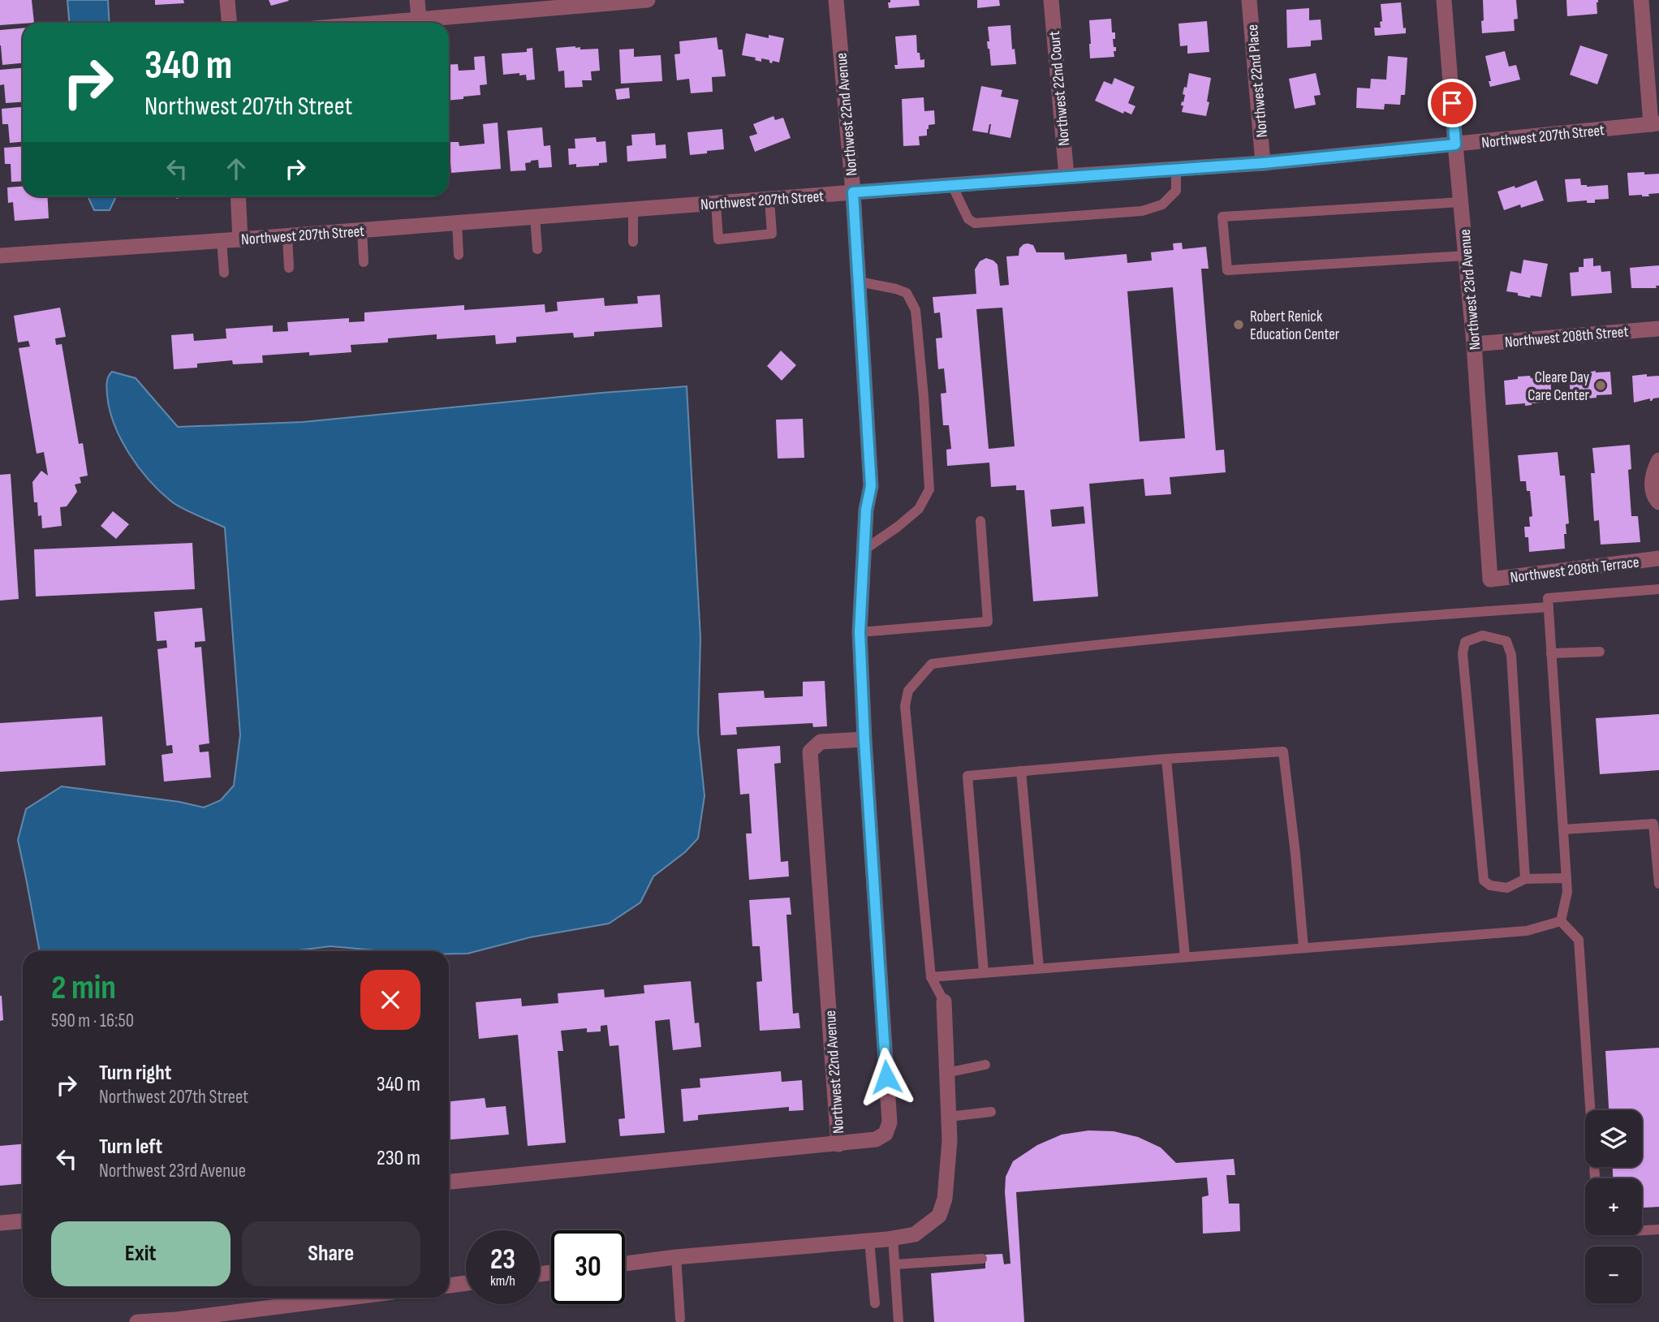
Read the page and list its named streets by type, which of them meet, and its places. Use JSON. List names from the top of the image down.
{
  "streets": {
    "street": [
      "Northwest 22nd Place",
      "Northwest 22nd Court",
      "Northwest 22nd Avenue",
      "Northwest 207th Street",
      "Northwest 23rd Avenue",
      "Northwest 208th Street",
      "Northwest 208th Terrace"
    ]
  },
  "crossings": [
    ["Northwest 22nd Place", "Northwest 207th Street"],
    ["Northwest 22nd Court", "Northwest 207th Street"],
    ["Northwest 22nd Avenue", "Northwest 207th Street"],
    ["Northwest 207th Street", "Northwest 23rd Avenue"],
    ["Northwest 23rd Avenue", "Northwest 208th Street"],
    ["Northwest 23rd Avenue", "Northwest 208th Terrace"]
  ],
  "places": ["Robert Renick Education Center", "Cleare Day Care Center"],
  "page": {
    "turn": ["340 m", "Northwest 207th Street"],
    "heading": ["2 min", "590 m · 16:50"],
    "list": [
      {
        "name": "Turn right",
        "note": "Northwest 207th Street",
        "value": "340 m"
      },
      {
        "name": "Turn left",
        "note": "Northwest 23rd Avenue",
        "value": "230 m"
      }
    ],
    "map_buttons": ["+", "−"],
    "buttons": ["Exit", "Share"],
    "speed": "23 km/h",
    "limit": "30"
  }
}
